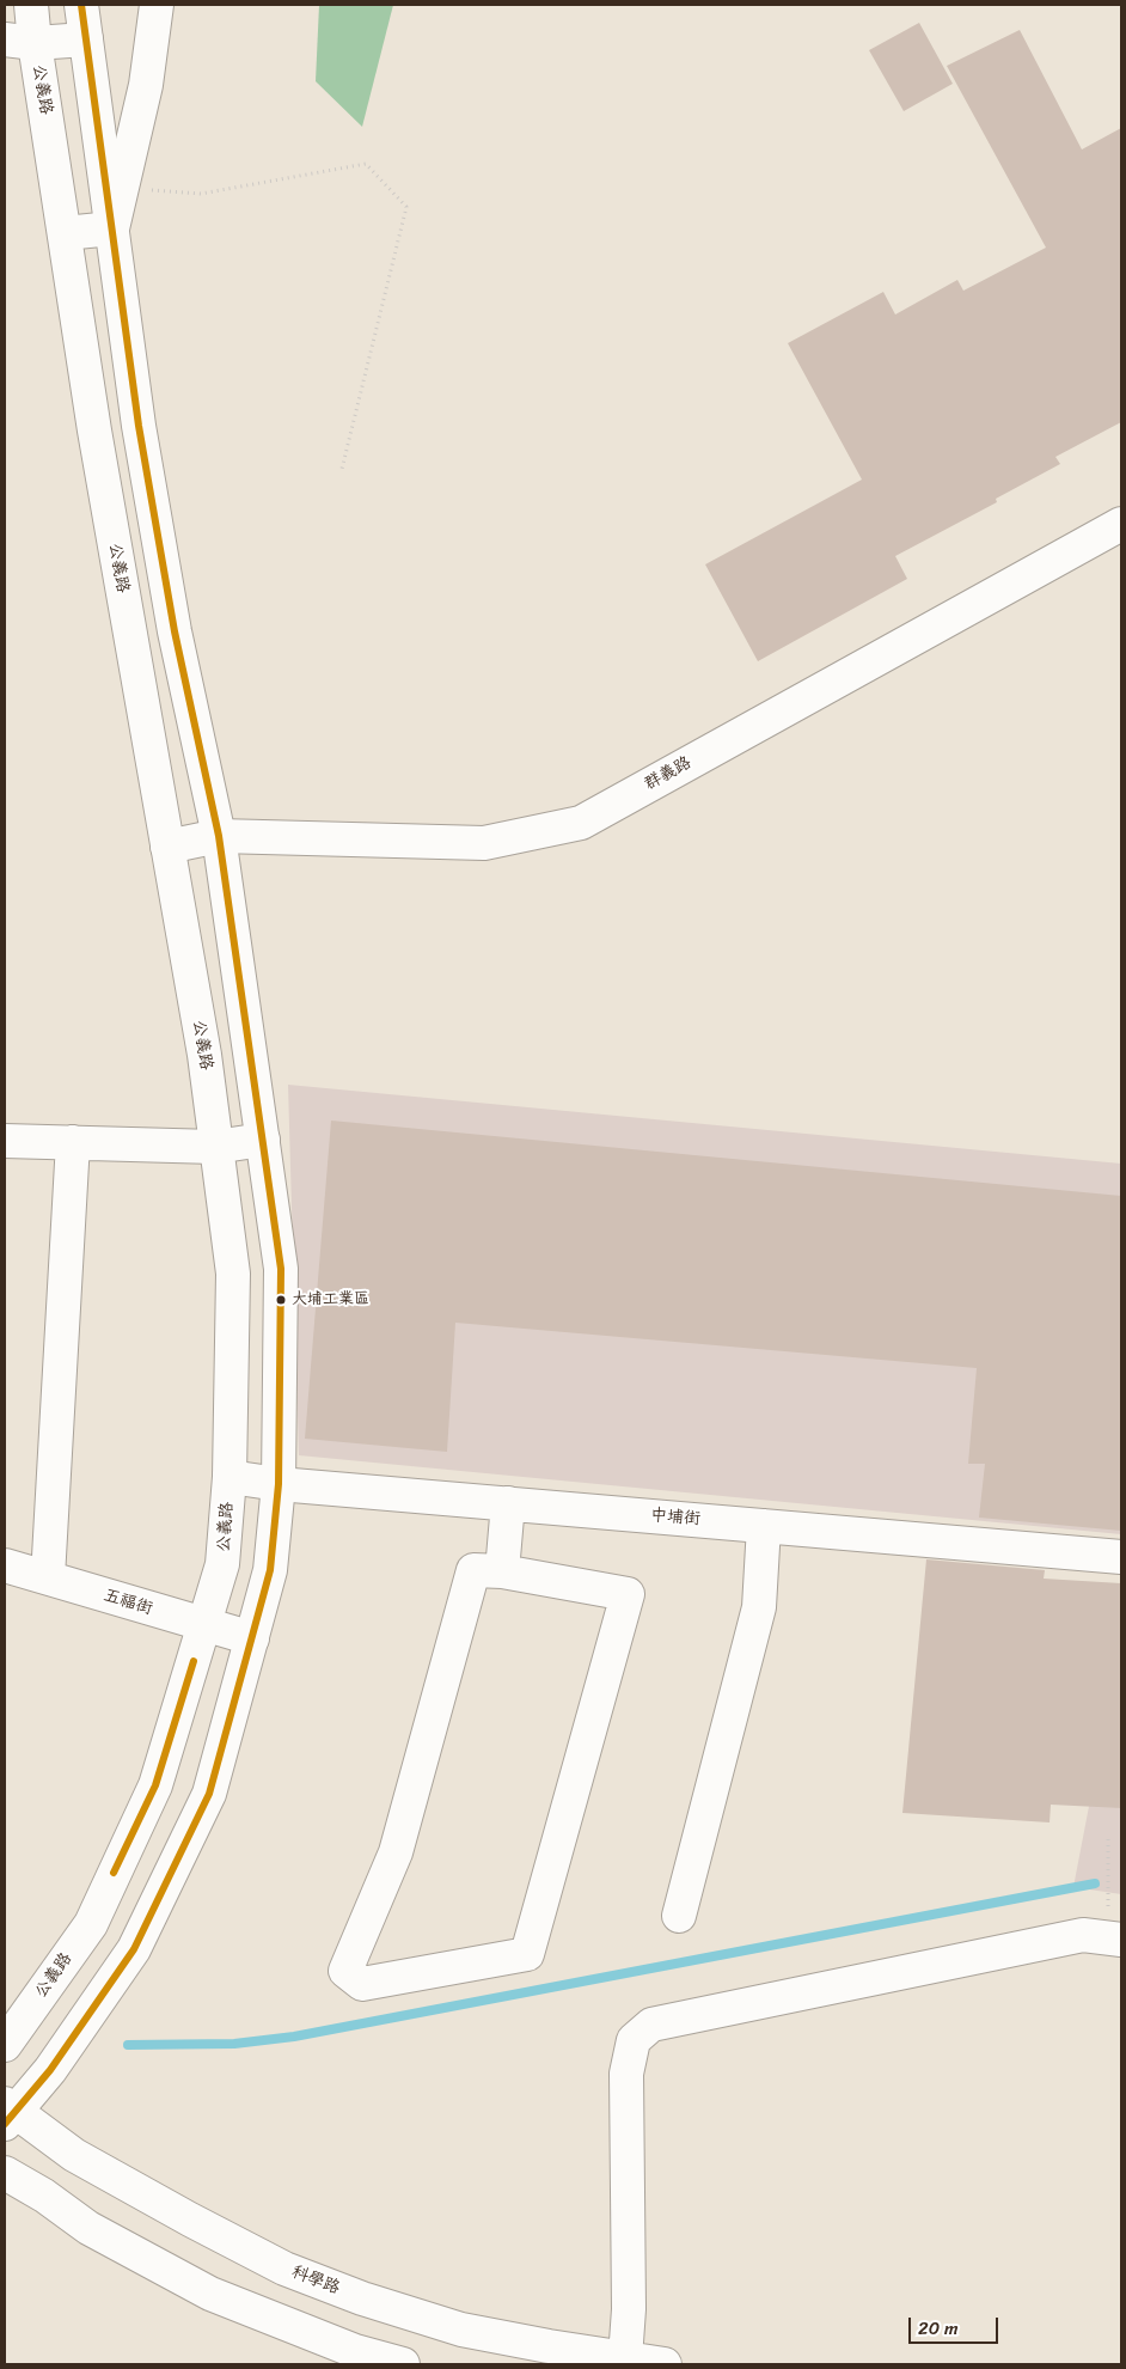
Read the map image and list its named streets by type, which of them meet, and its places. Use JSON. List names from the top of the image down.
{
  "streets": {
    "main road": [
      "公義路",
      "群義路",
      "中埔街",
      "五福街",
      "科學路"
    ]
  },
  "crossings": [
    ["公義路", "群義路"],
    ["公義路", "中埔街"],
    ["公義路", "五福街"]
  ],
  "places": ["大埔工業區"],
  "scale_bar": "20 m"
}
